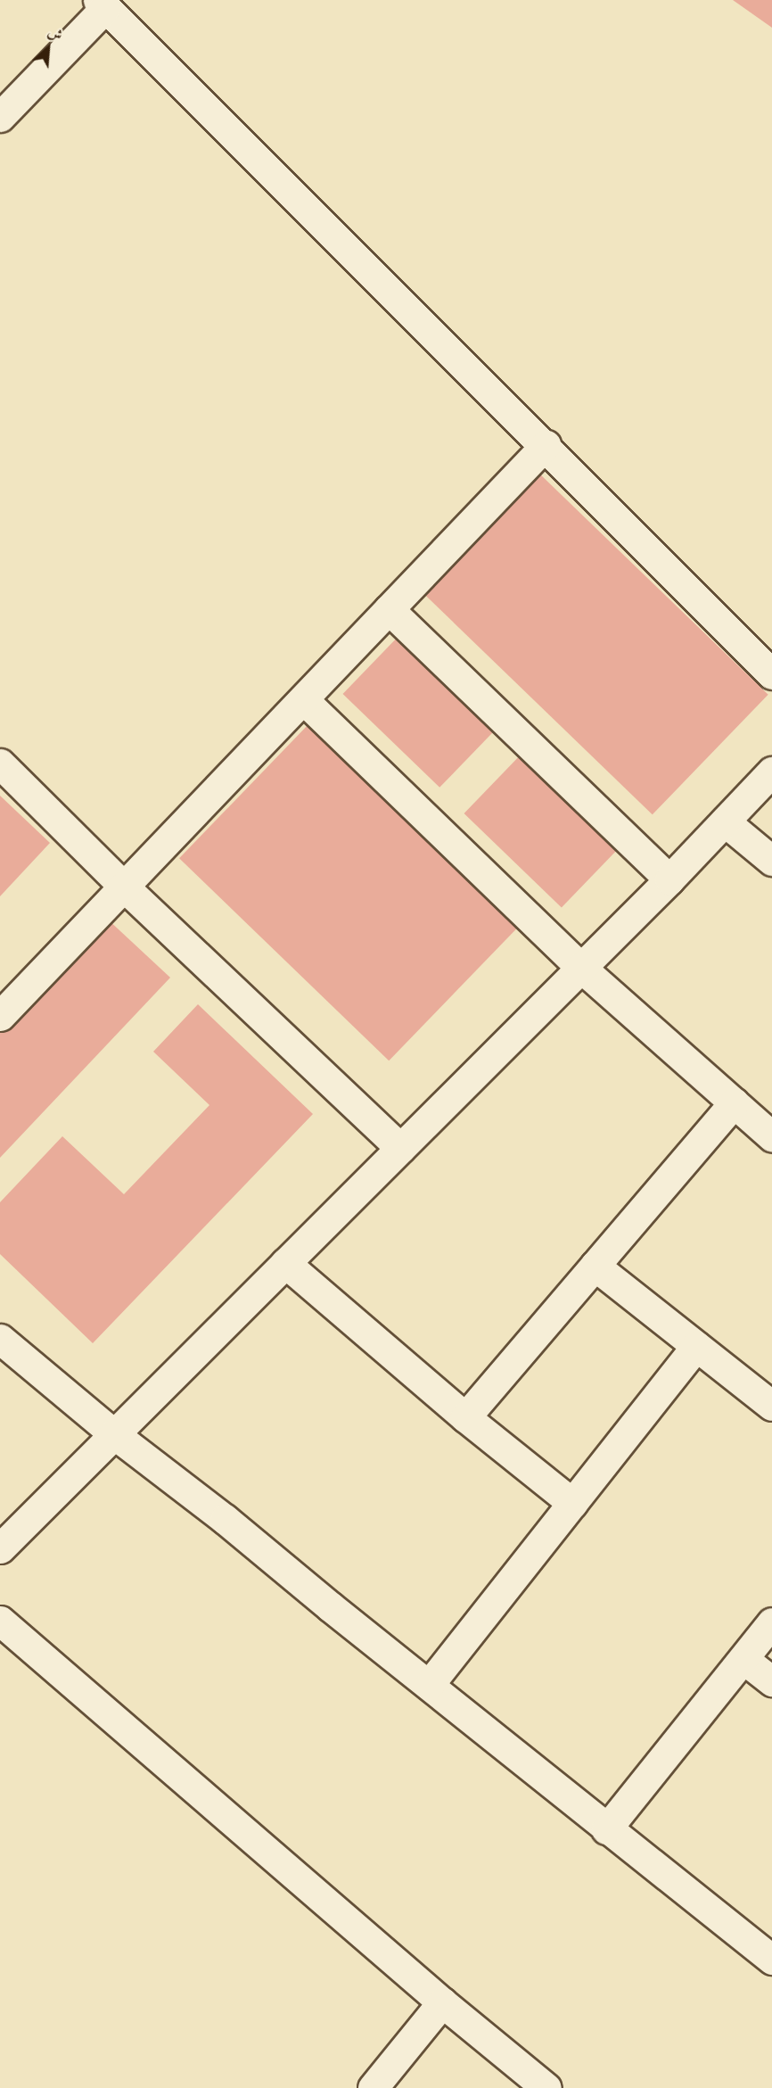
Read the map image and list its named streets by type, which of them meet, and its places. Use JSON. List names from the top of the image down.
{
  "north": "top right"
}
